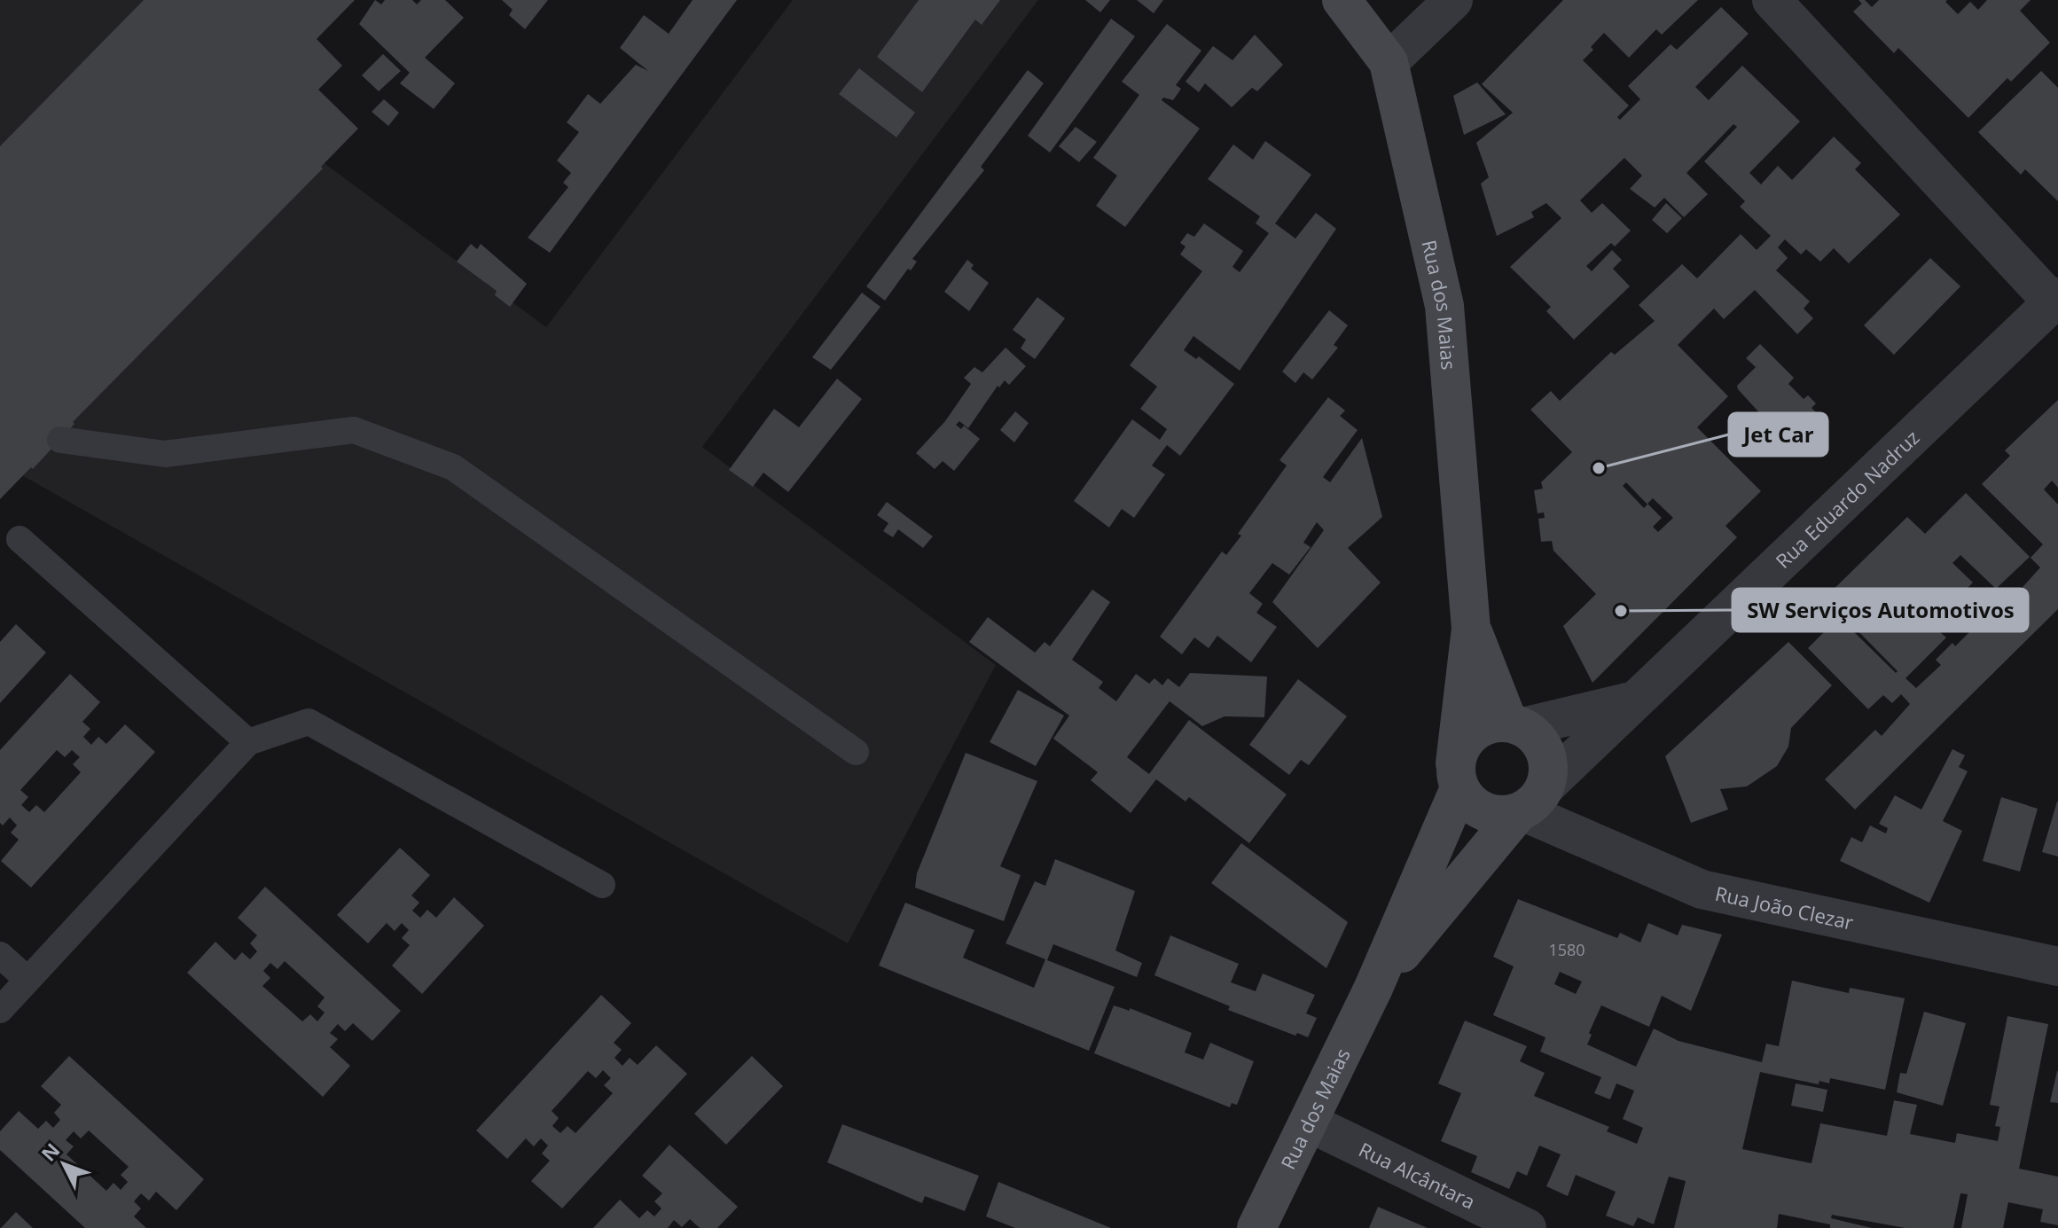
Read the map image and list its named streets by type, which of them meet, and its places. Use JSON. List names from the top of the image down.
{
  "streets": {
    "main road": ["Rua dos Maias"],
    "street": ["Rua Eduardo Nadruz", "Rua João Clezar", "Rua Alcântara"]
  },
  "crossings": [
    ["Rua dos Maias", "Rua Eduardo Nadruz"],
    ["Rua dos Maias", "Rua João Clezar"],
    ["Rua dos Maias", "Rua Alcântara"],
    ["Rua Eduardo Nadruz", "Rua João Clezar"]
  ],
  "places": ["Jet Car", "SW Serviços Automotivos"],
  "house_numbers": ["1580"],
  "north": "top left"
}
